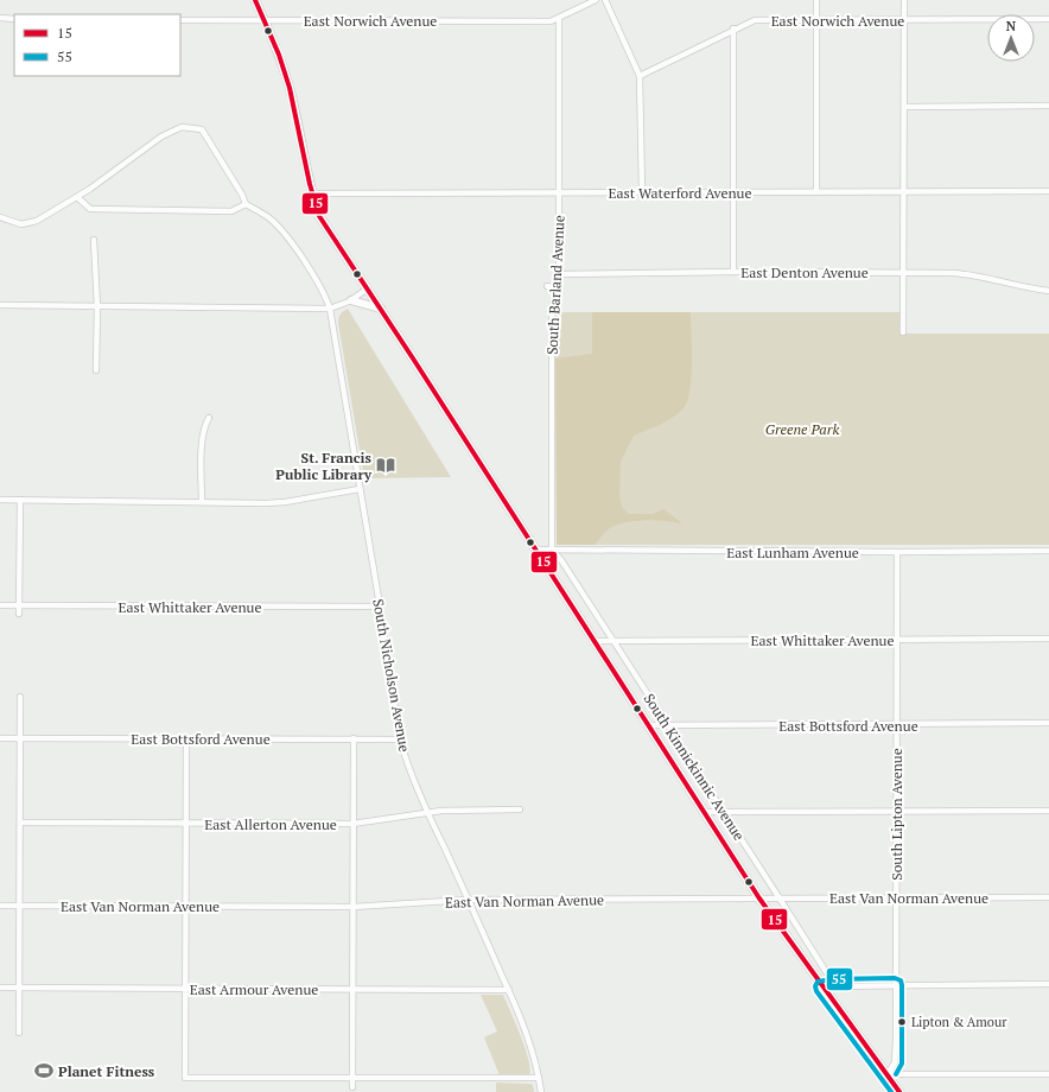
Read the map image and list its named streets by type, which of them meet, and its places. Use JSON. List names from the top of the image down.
{
  "streets": {
    "street": [
      "East Norwich Avenue",
      "East Waterford Avenue",
      "East Denton Avenue",
      "South Barland Avenue",
      "East Lunham Avenue",
      "East Whittaker Avenue",
      "South Nicholson Avenue",
      "East Bottsford Avenue",
      "South Kinnickinnic Avenue",
      "South Lipton Avenue",
      "East Allerton Avenue",
      "East Van Norman Avenue",
      "East Armour Avenue"
    ]
  },
  "crossings": [
    ["East Norwich Avenue", "South Barland Avenue"],
    ["East Norwich Avenue", "South Kinnickinnic Avenue"],
    ["East Waterford Avenue", "South Barland Avenue"],
    ["East Waterford Avenue", "South Kinnickinnic Avenue"],
    ["East Denton Avenue", "South Barland Avenue"],
    ["South Barland Avenue", "East Lunham Avenue"],
    ["South Barland Avenue", "South Kinnickinnic Avenue"],
    ["East Lunham Avenue", "South Kinnickinnic Avenue"],
    ["East Lunham Avenue", "South Lipton Avenue"],
    ["East Whittaker Avenue", "South Nicholson Avenue"],
    ["East Whittaker Avenue", "South Kinnickinnic Avenue"],
    ["East Whittaker Avenue", "South Lipton Avenue"],
    ["South Nicholson Avenue", "East Bottsford Avenue"],
    ["South Nicholson Avenue", "East Allerton Avenue"],
    ["South Nicholson Avenue", "East Van Norman Avenue"],
    ["South Nicholson Avenue", "East Armour Avenue"],
    ["East Bottsford Avenue", "South Kinnickinnic Avenue"],
    ["East Bottsford Avenue", "South Lipton Avenue"],
    ["South Kinnickinnic Avenue", "South Lipton Avenue"],
    ["South Kinnickinnic Avenue", "East Van Norman Avenue"],
    ["South Lipton Avenue", "East Van Norman Avenue"]
  ],
  "parks": ["Greene Park"],
  "places": {
    "library": ["St. Francis Public Library"],
    "other": ["Lipton & Amour"],
    "sports": ["Planet Fitness"]
  },
  "lines": ["transit line 15", "transit line 55"],
  "legend": ["15", "55"],
  "north": "top"
}
